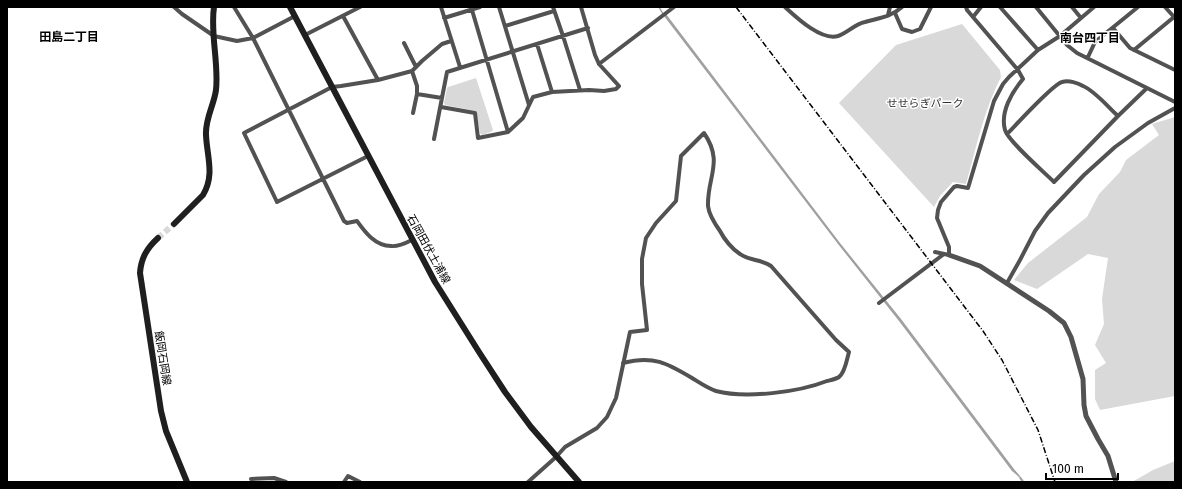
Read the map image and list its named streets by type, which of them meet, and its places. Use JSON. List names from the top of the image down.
{
  "streets": {
    "main road": ["石岡田伏土浦線", "飯岡石岡線"]
  },
  "districts": ["田島二丁目", "南台四丁目"],
  "parks": ["せせらぎパーク"],
  "scale_bar": "100 m"
}
